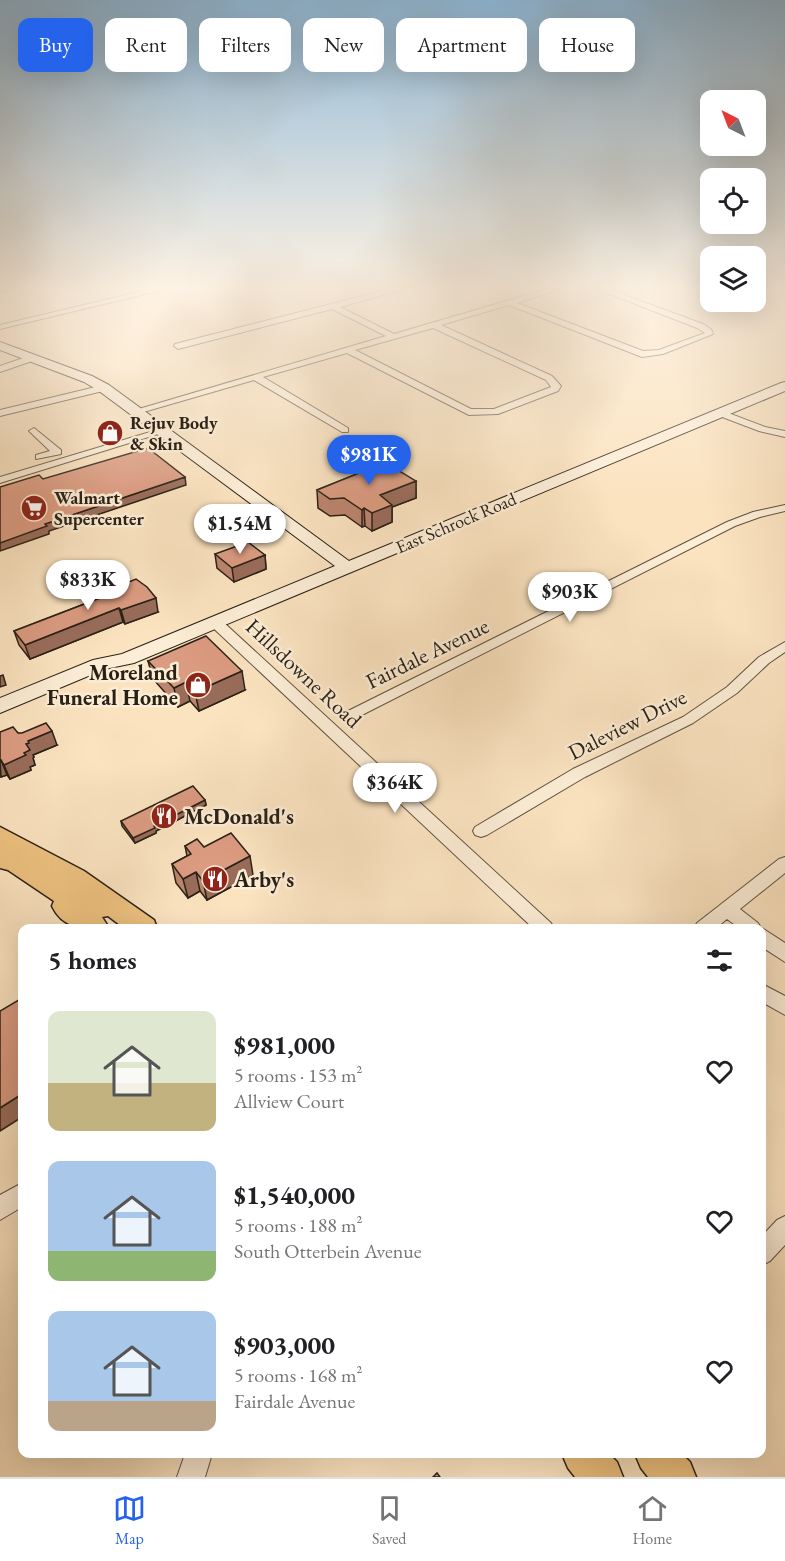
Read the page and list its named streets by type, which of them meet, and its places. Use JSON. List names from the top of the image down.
{
  "streets": {
    "street": [
      "East Schrock Road",
      "Fairdale Avenue",
      "Hillsdowne Road",
      "Daleview Drive"
    ]
  },
  "crossings": [
    ["East Schrock Road", "Hillsdowne Road"]
  ],
  "places": {
    "shop": ["Rejuv Body & Skin", "Moreland Funeral Home"],
    "supermarket": ["Walmart Supercenter"],
    "restaurant": ["McDonald's", "Arby's"]
  },
  "north": "top left",
  "page": {
    "chip": [
      "Buy",
      "Rent",
      "Filters",
      "New",
      "Apartment",
      "House"
    ],
    "price": [
      "$981K",
      "$1.54M",
      "$833K",
      "$903K",
      "$364K"
    ],
    "heading": "5 homes",
    "list": [
      {
        "name": "$981,000",
        "note": "5 rooms · 153 m² · Allview Court"
      },
      {
        "name": "$1,540,000",
        "note": "5 rooms · 188 m² · South Otterbein Avenue"
      },
      {
        "name": "$903,000",
        "note": "5 rooms · 168 m² · Fairdale Avenue"
      }
    ],
    "tabs": ["Map", "Saved", "Home"]
  }
}
